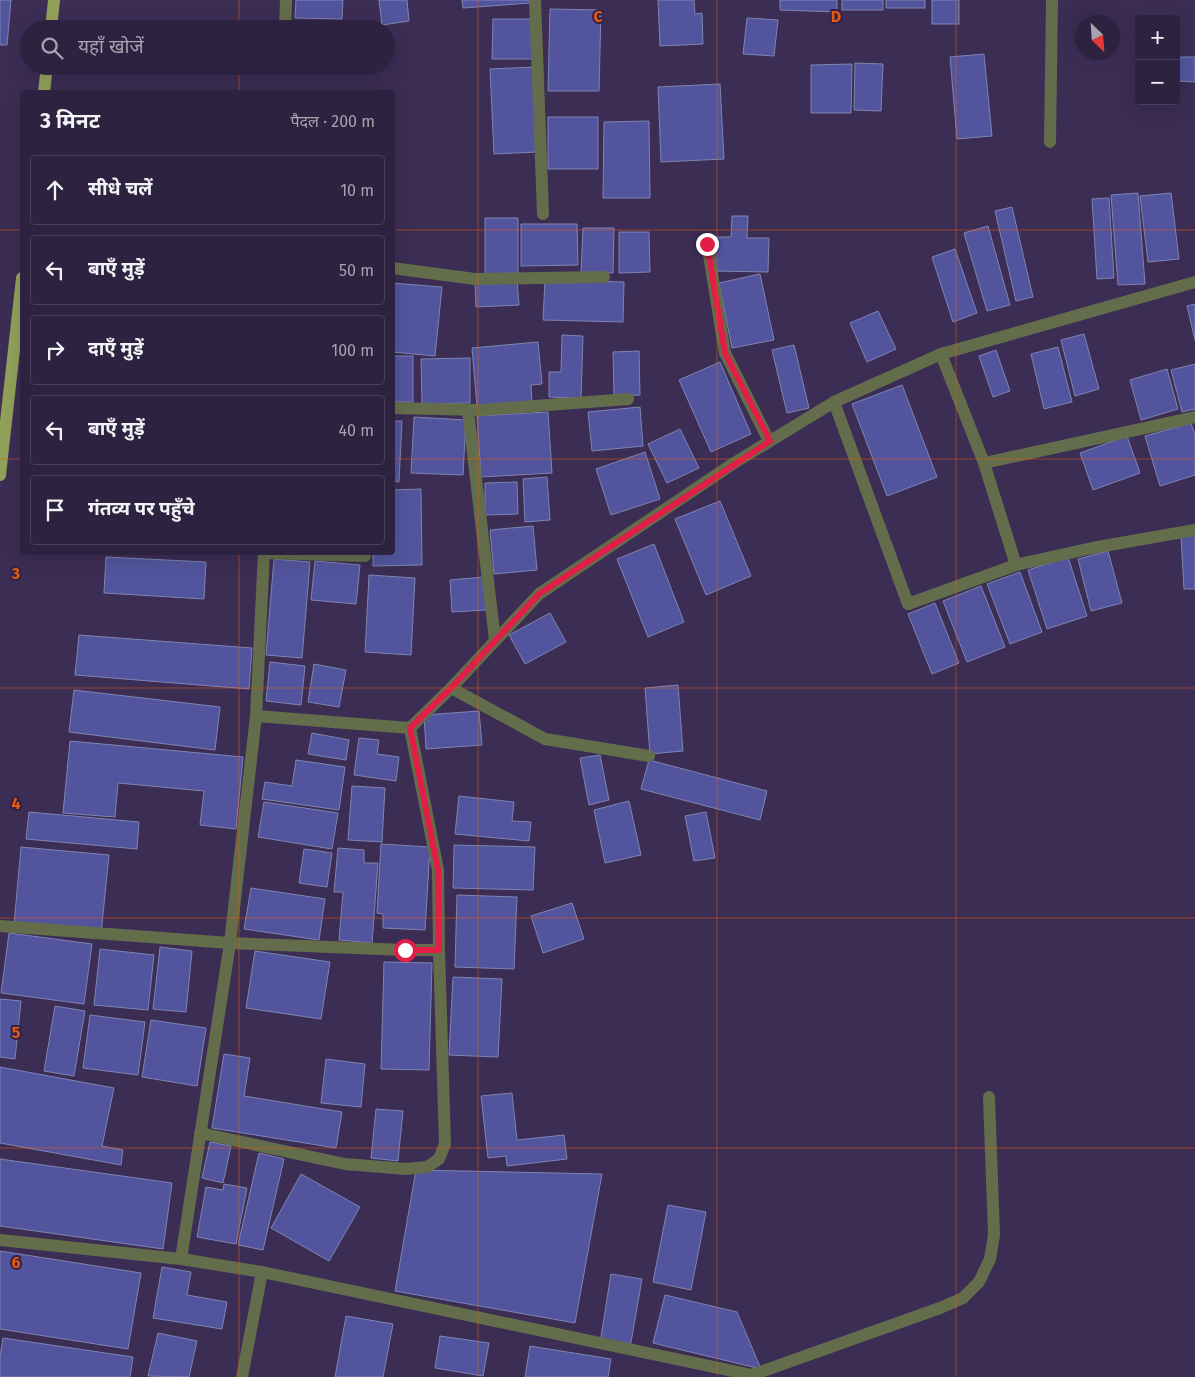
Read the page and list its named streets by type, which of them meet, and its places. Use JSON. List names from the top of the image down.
{
  "north": "bottom right",
  "page": {
    "map_buttons": ["+", "−"],
    "search": "यहाँ खोजें",
    "heading": ["3 मिनट", "पैदल · 200 m"],
    "list": [
      ["सीधे चलें", "10 m"],
      ["बाएँ मुड़ें", "50 m"],
      ["दाएँ मुड़ें", "100 m"],
      ["बाएँ मुड़ें", "40 m"],
      "गंतव्य पर पहुँचे"
    ]
  },
  "grid": {
    "columns": ["C", "D"],
    "rows": [
      "3",
      "4",
      "5",
      "6"
    ]
  }
}
